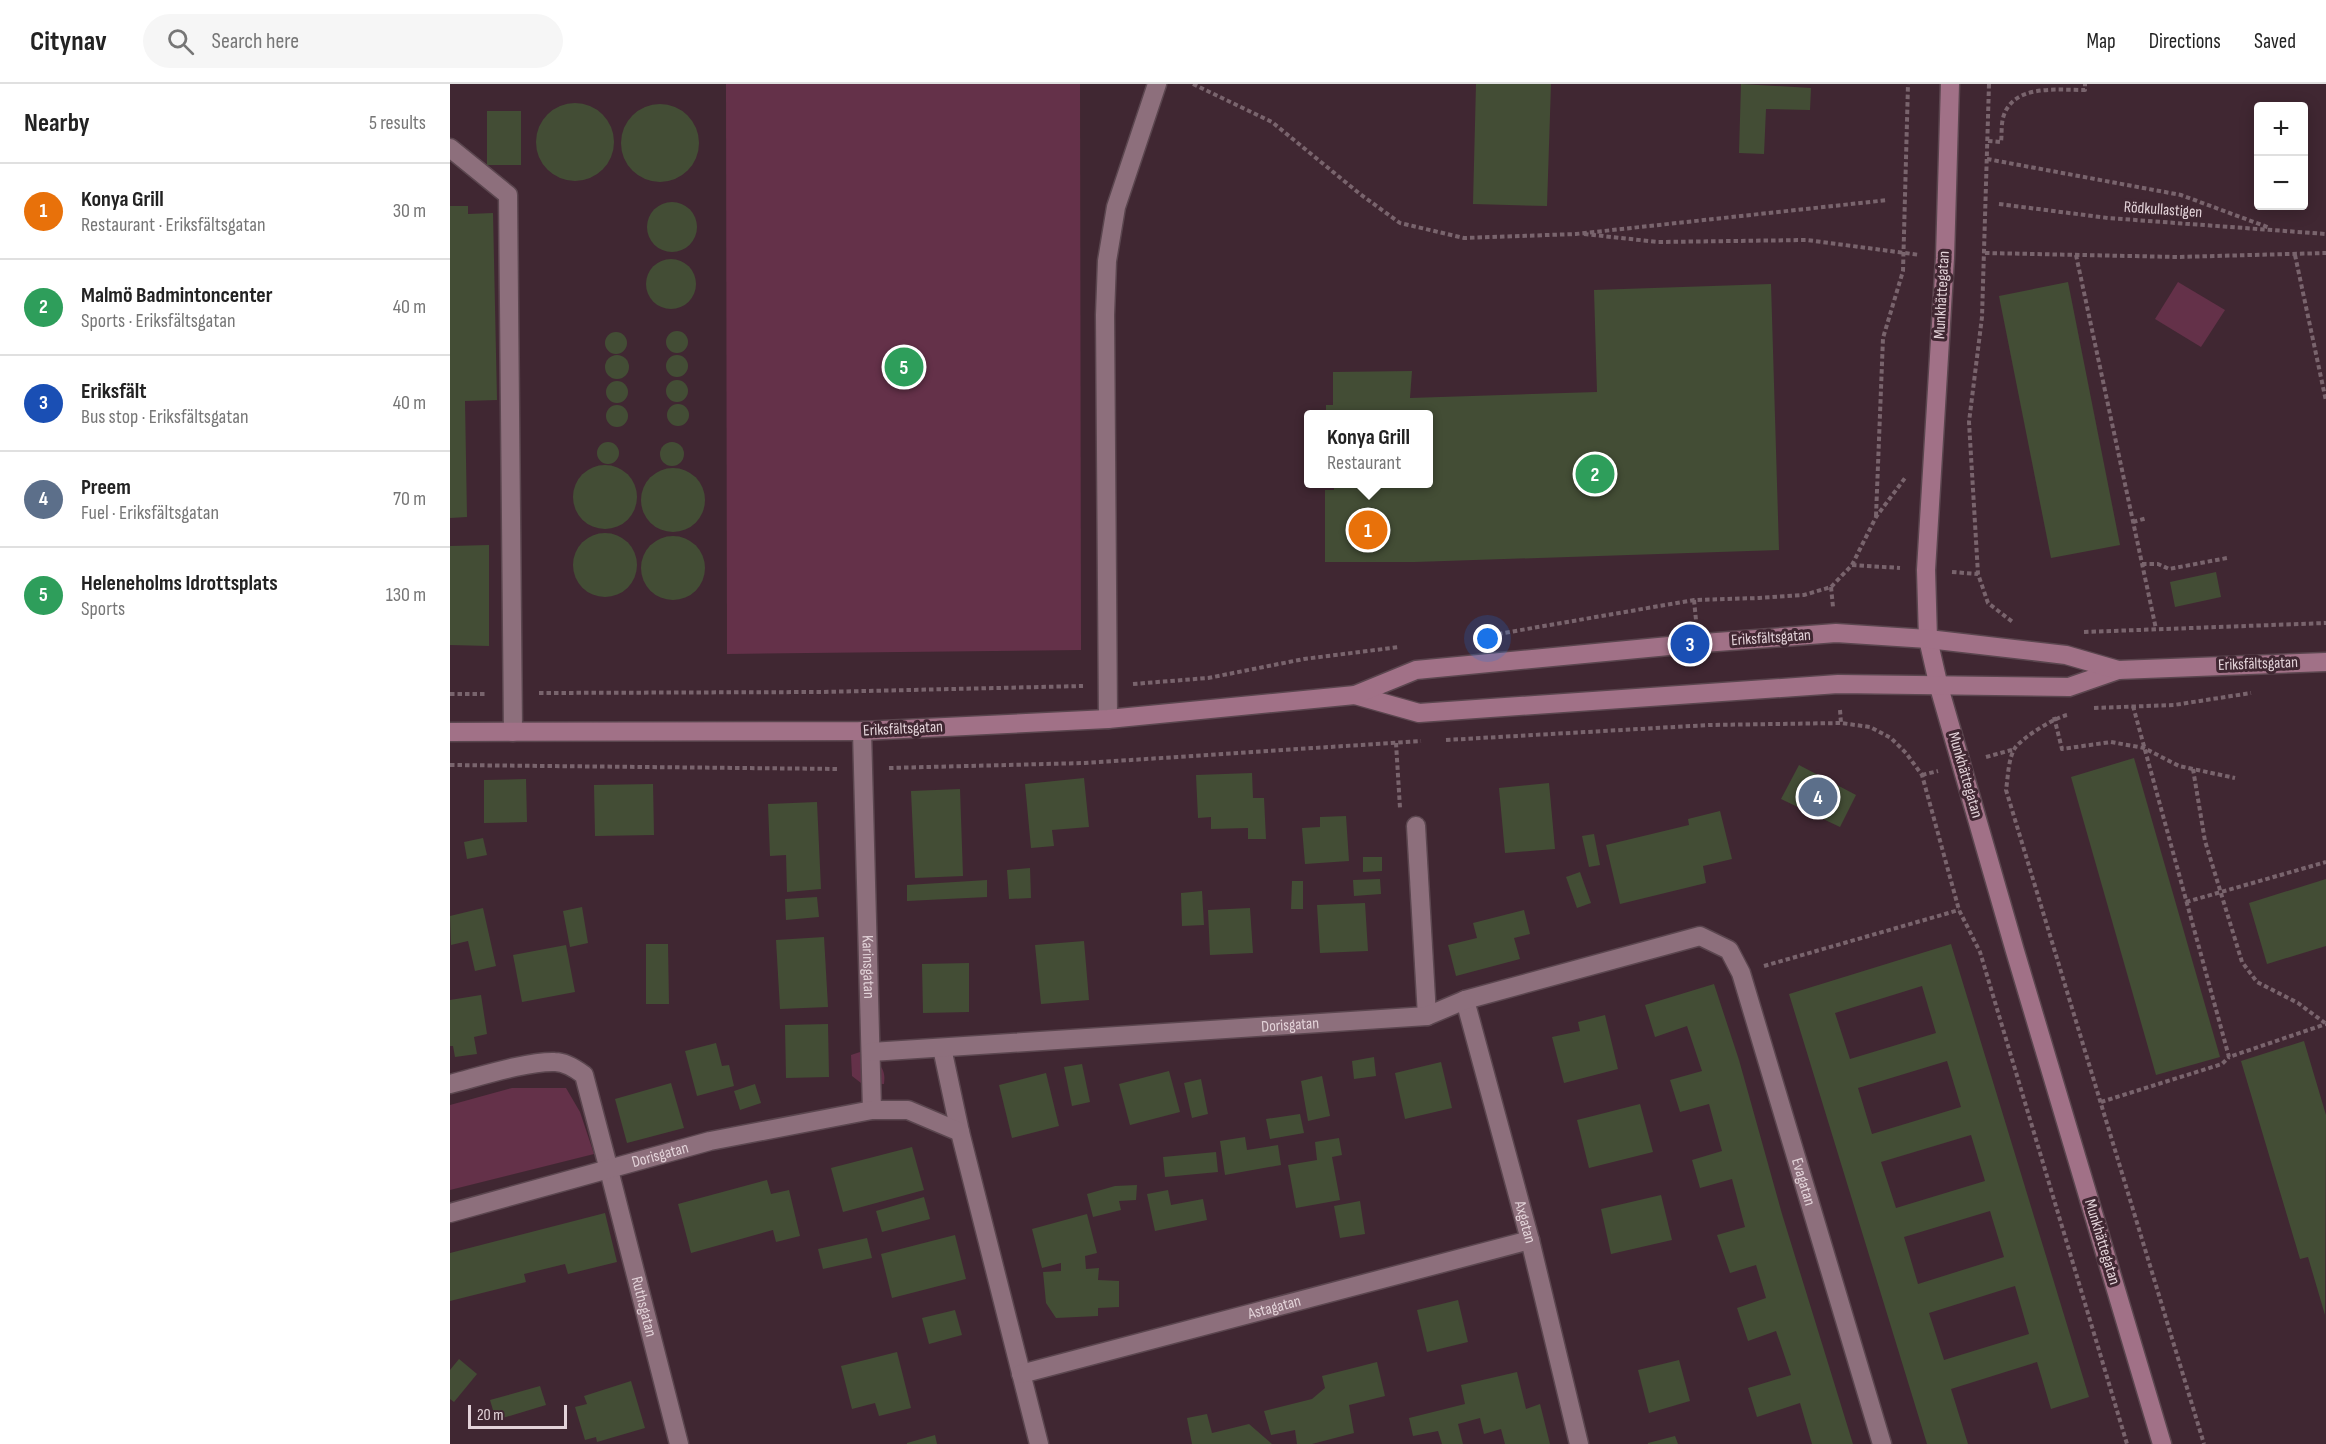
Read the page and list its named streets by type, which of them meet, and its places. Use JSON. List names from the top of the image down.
{
  "streets": {
    "street": [
      "Munkhättegatan",
      "Eriksfältsgatan",
      "Karinsgatan",
      "Dorisgatan",
      "Evagatan",
      "Axgatan",
      "Ruthsgatan",
      "Astagatan"
    ],
    "path": ["Rödkullastigen"]
  },
  "crossings": [
    ["Munkhättegatan", "Eriksfältsgatan"],
    ["Eriksfältsgatan", "Karinsgatan"],
    ["Karinsgatan", "Dorisgatan"],
    ["Dorisgatan", "Evagatan"],
    ["Dorisgatan", "Axgatan"],
    ["Dorisgatan", "Ruthsgatan"],
    ["Axgatan", "Astagatan"]
  ],
  "scale_bar": "20 m",
  "page": {
    "header": "Citynav",
    "search": "Search here",
    "nav": ["Map", "Directions", "Saved"],
    "heading": ["Nearby", "5 results"],
    "map_buttons": ["+", "−"],
    "list": [
      {
        "mark": "1",
        "name": "Konya Grill",
        "note": "Restaurant · Eriksfältsgatan",
        "value": "30 m"
      },
      {
        "mark": "2",
        "name": "Malmö Badmintoncenter",
        "note": "Sports · Eriksfältsgatan",
        "value": "40 m"
      },
      {
        "mark": "3",
        "name": "Eriksfält",
        "note": "Bus stop · Eriksfältsgatan",
        "value": "40 m"
      },
      {
        "mark": "4",
        "name": "Preem",
        "note": "Fuel · Eriksfältsgatan",
        "value": "70 m"
      },
      {
        "mark": "5",
        "name": "Heleneholms Idrottsplats",
        "note": "Sports",
        "value": "130 m"
      }
    ],
    "pins": [
      "5",
      "2",
      "1",
      "3",
      "4"
    ],
    "popup": ["Konya Grill", "Restaurant"],
    "scale": "20 m"
  }
}
